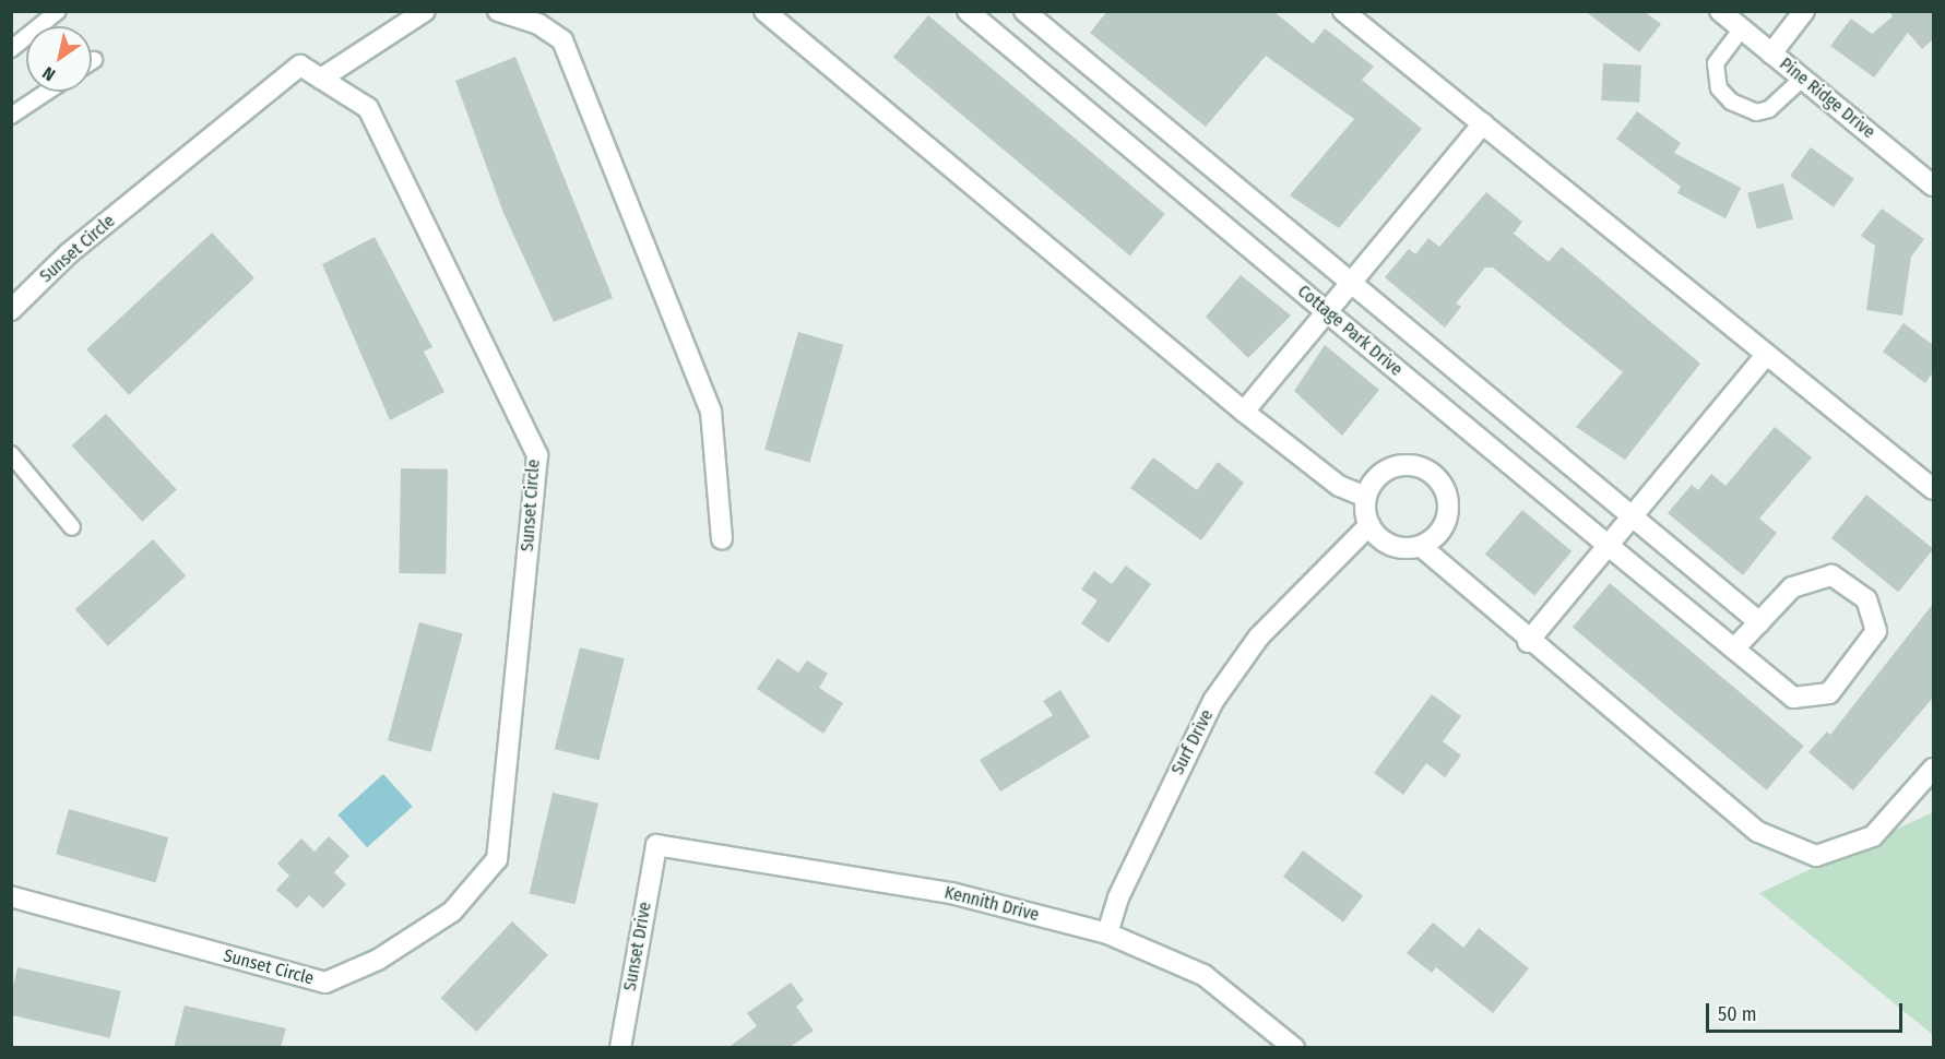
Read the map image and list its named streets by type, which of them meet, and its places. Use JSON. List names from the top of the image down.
{
  "streets": {
    "street": [
      "Pine Ridge Drive",
      "Sunset Circle",
      "Cottage Park Drive",
      "Surf Drive",
      "Kennith Drive",
      "Sunset Drive"
    ]
  },
  "crossings": [
    ["Surf Drive", "Kennith Drive"],
    ["Kennith Drive", "Sunset Drive"]
  ],
  "scale_bar": "50 m",
  "north": "bottom left"
}
